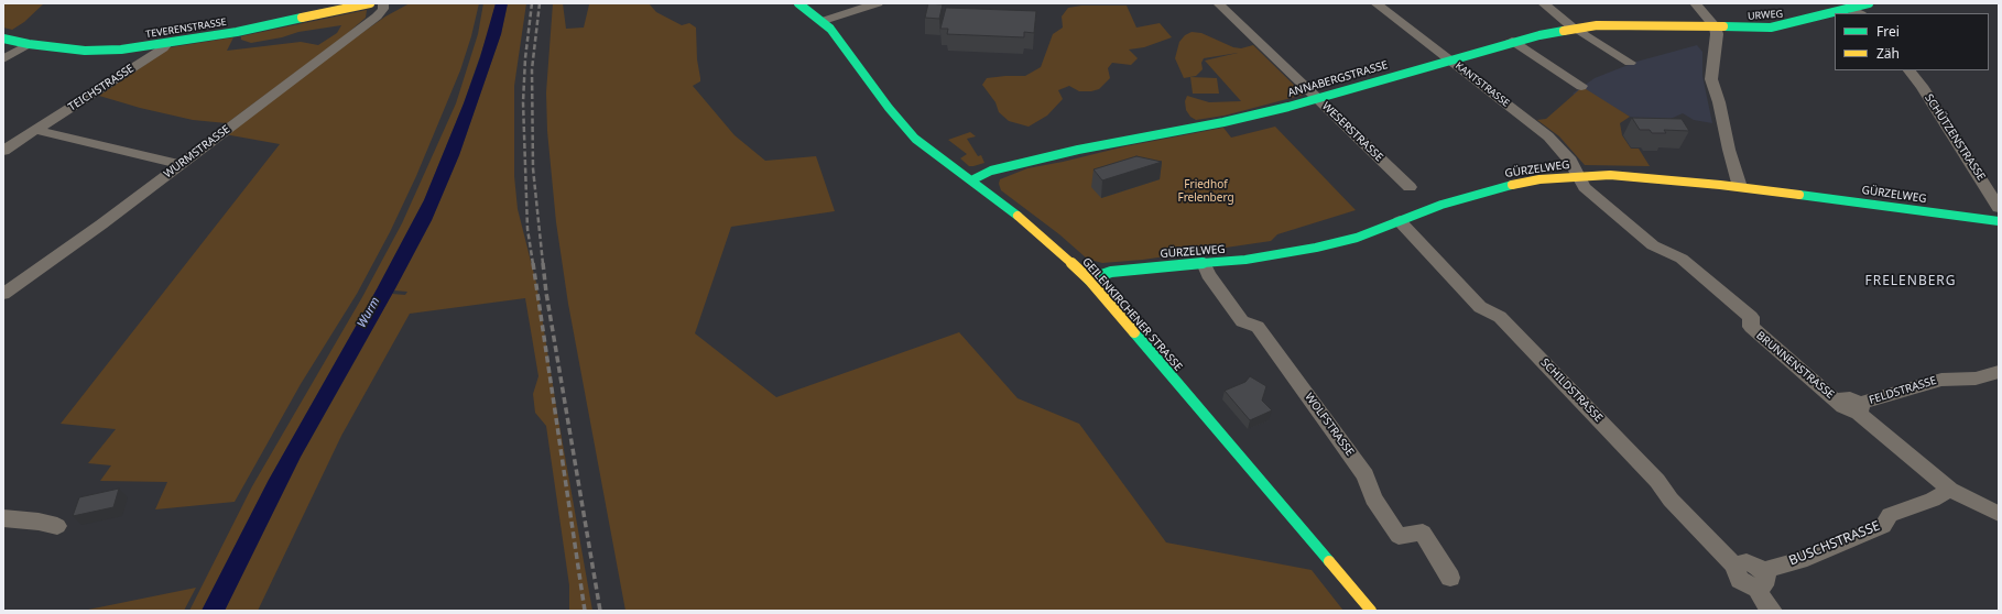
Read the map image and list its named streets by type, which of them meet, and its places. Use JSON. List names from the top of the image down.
{
  "streets": {
    "street": [
      "URWEG",
      "TEVERENSTRASSE",
      "ANNABERGSTRASSE",
      "KANTSTRASSE",
      "TEICHSTRASSE",
      "WESERSTRASSE",
      "SCHÜTZENSTRASSE",
      "WURMSTRASSE",
      "GÜRZELWEG",
      "GEILENKIRCHENER STRASSE",
      "BRUNNENSTRASSE",
      "SCHILDSTRASSE",
      "FELDSTRASSE",
      "WOLFSTRASSE",
      "BUSCHSTRASSE"
    ]
  },
  "crossings": [
    ["URWEG", "ANNABERGSTRASSE"],
    ["TEVERENSTRASSE", "TEICHSTRASSE"],
    ["ANNABERGSTRASSE", "KANTSTRASSE"],
    ["ANNABERGSTRASSE", "WESERSTRASSE"],
    ["ANNABERGSTRASSE", "GEILENKIRCHENER STRASSE"],
    ["KANTSTRASSE", "GÜRZELWEG"],
    ["KANTSTRASSE", "BRUNNENSTRASSE"],
    ["GÜRZELWEG", "GEILENKIRCHENER STRASSE"],
    ["GÜRZELWEG", "BRUNNENSTRASSE"],
    ["GÜRZELWEG", "SCHILDSTRASSE"],
    ["GÜRZELWEG", "WOLFSTRASSE"],
    ["BRUNNENSTRASSE", "FELDSTRASSE"],
    ["SCHILDSTRASSE", "BUSCHSTRASSE"],
    ["FELDSTRASSE", "BUSCHSTRASSE"]
  ],
  "districts": ["FRELENBERG"],
  "water": ["Wurm"],
  "parks": ["Friedhof Frelenberg"],
  "legend": ["Frei", "Zäh"]
}
